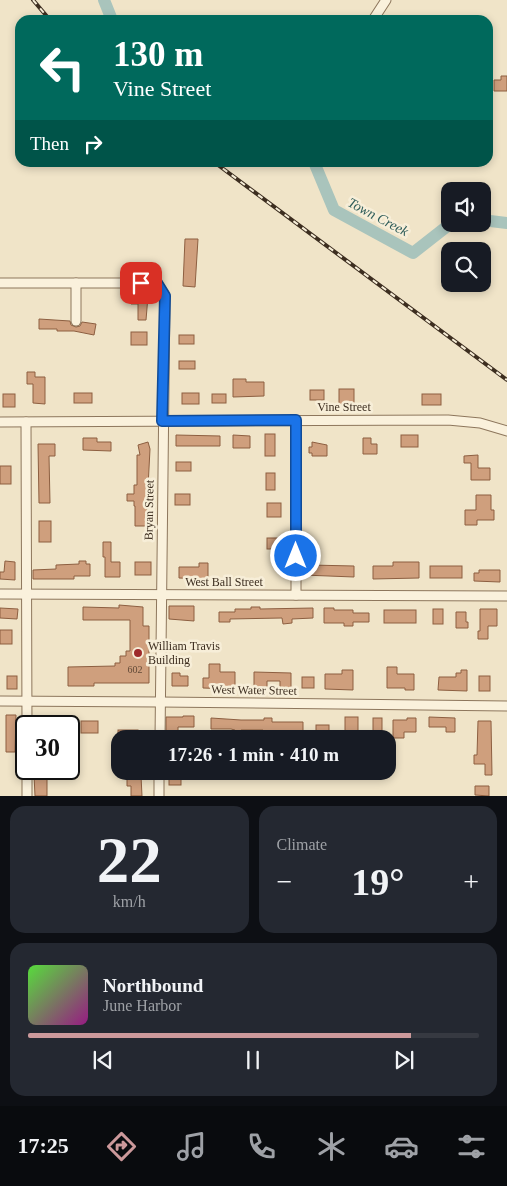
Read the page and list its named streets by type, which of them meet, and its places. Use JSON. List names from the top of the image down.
{
  "streets": {
    "street": [
      "Vine Street",
      "Bryan Street",
      "West Ball Street",
      "West Water Street"
    ]
  },
  "crossings": [
    ["Vine Street", "Bryan Street"],
    ["Bryan Street", "West Ball Street"],
    ["Bryan Street", "West Water Street"]
  ],
  "water": ["Town Creek"],
  "places": ["William Travis Building"],
  "house_numbers": ["602"],
  "page": {
    "turn": ["130 m", "Vine Street"],
    "then": "Then",
    "limit": "30",
    "trip": "17:26 · 1 min · 410 m",
    "tile": [
      ["22", "km/h"],
      "Climate"
    ],
    "heat": ["−", "19°", "+"],
    "song": ["Northbound", "June Harbor"],
    "tabs": "17:25"
  }
}
